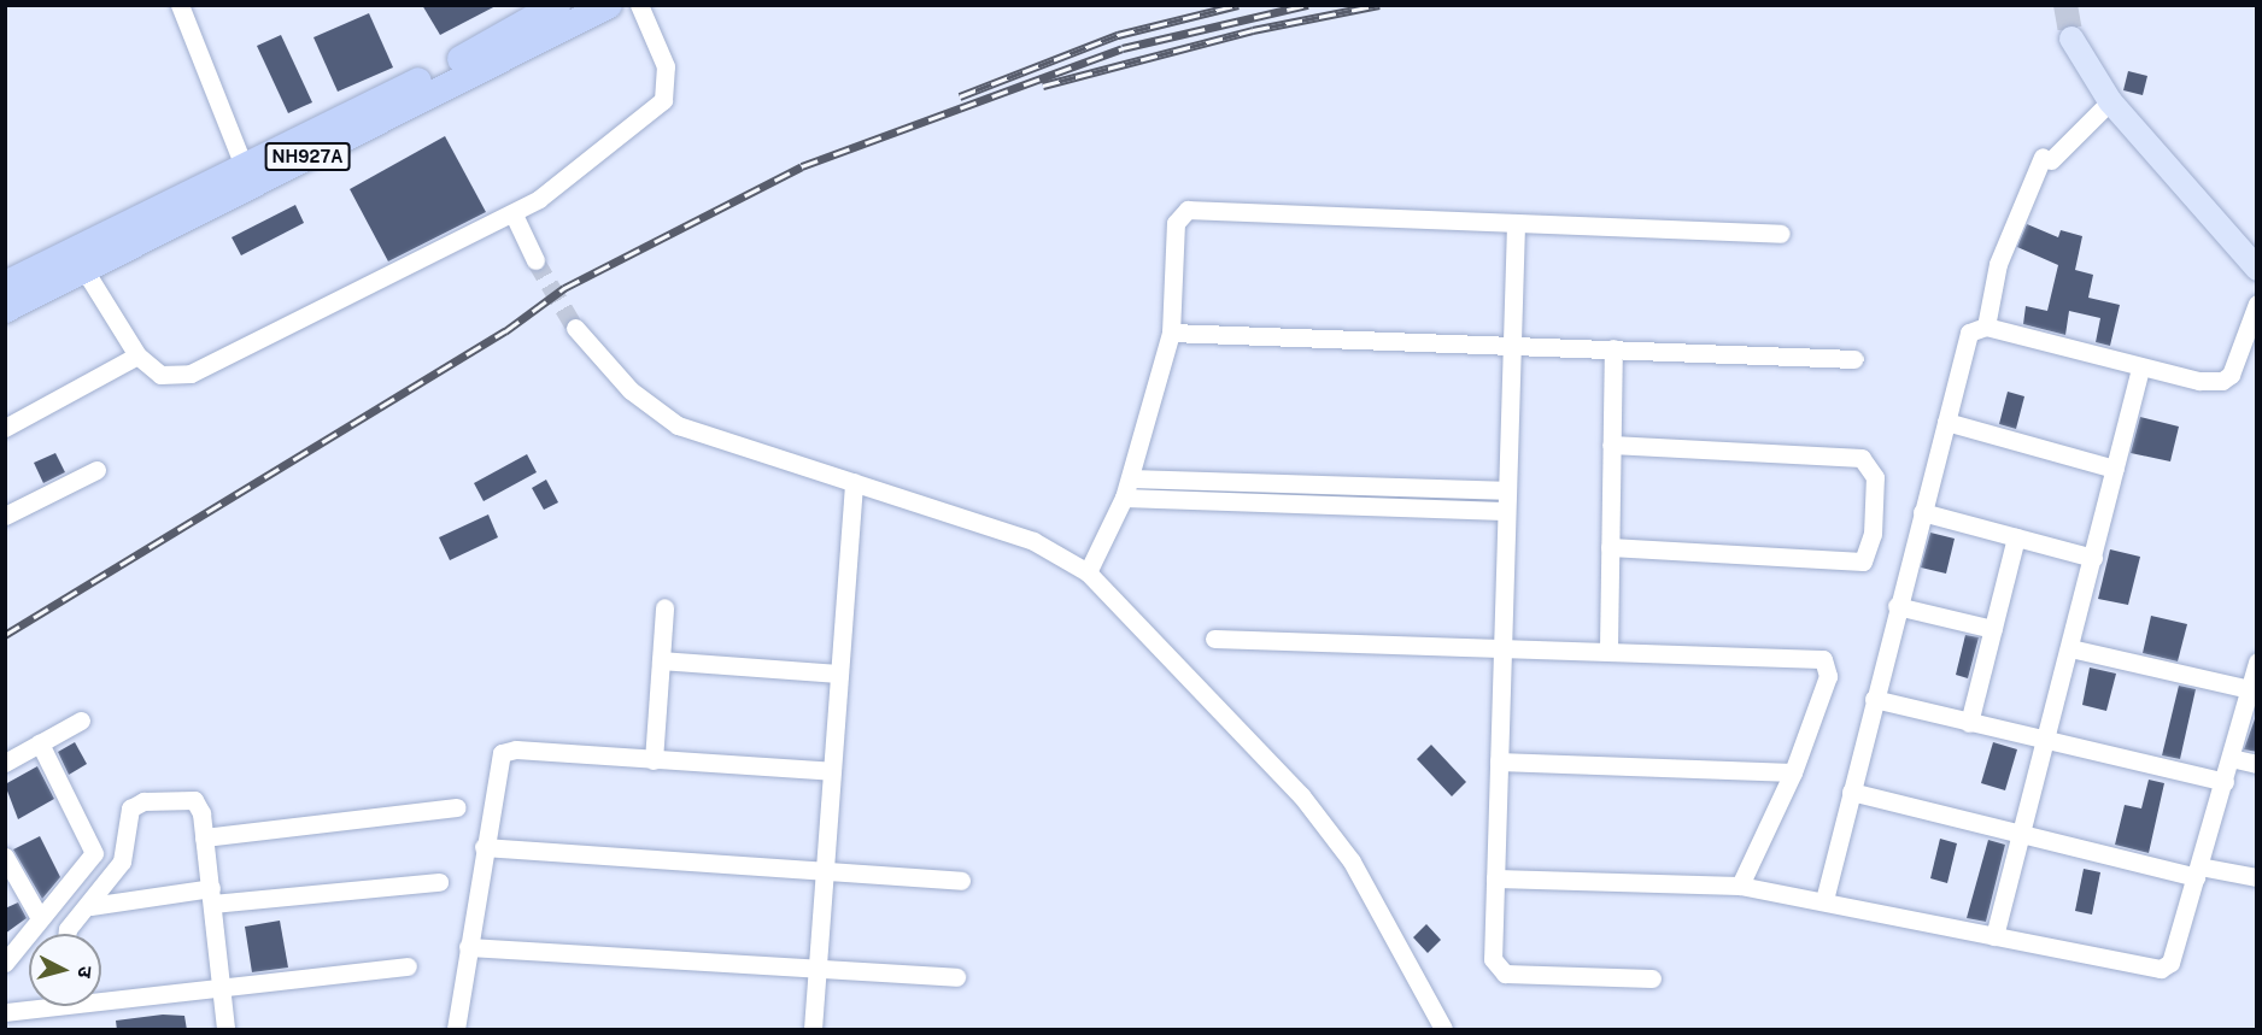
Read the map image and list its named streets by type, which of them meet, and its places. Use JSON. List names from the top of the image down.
{
  "streets": {
    "highway": ["NH927A"]
  },
  "north": "right"
}
